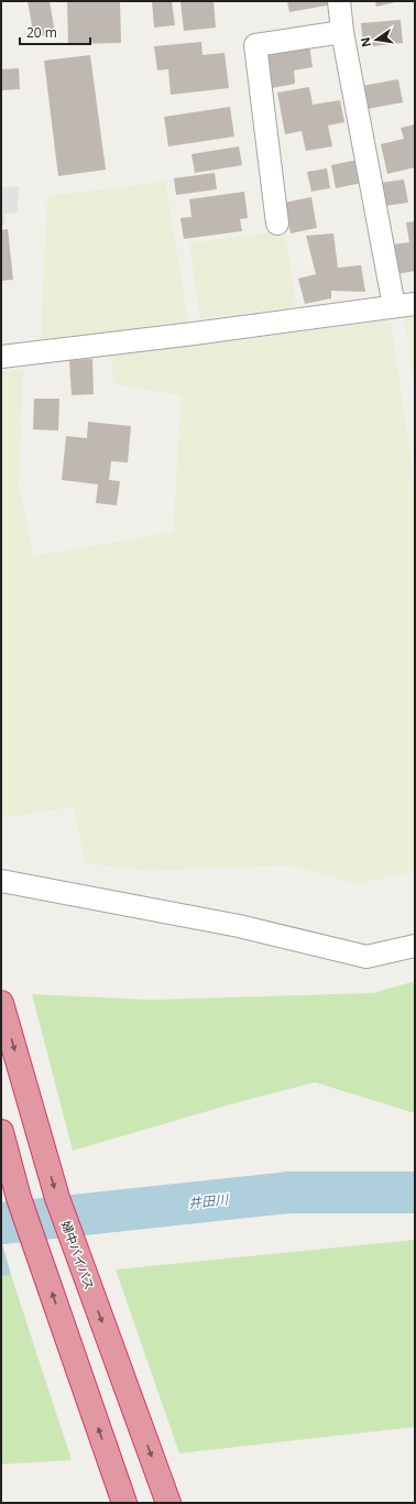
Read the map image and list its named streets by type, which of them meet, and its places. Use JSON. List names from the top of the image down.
{
  "streets": {
    "highway": ["婦中バイパス"]
  },
  "water": ["井田川"],
  "scale_bar": "20 m",
  "north": "left"
}
